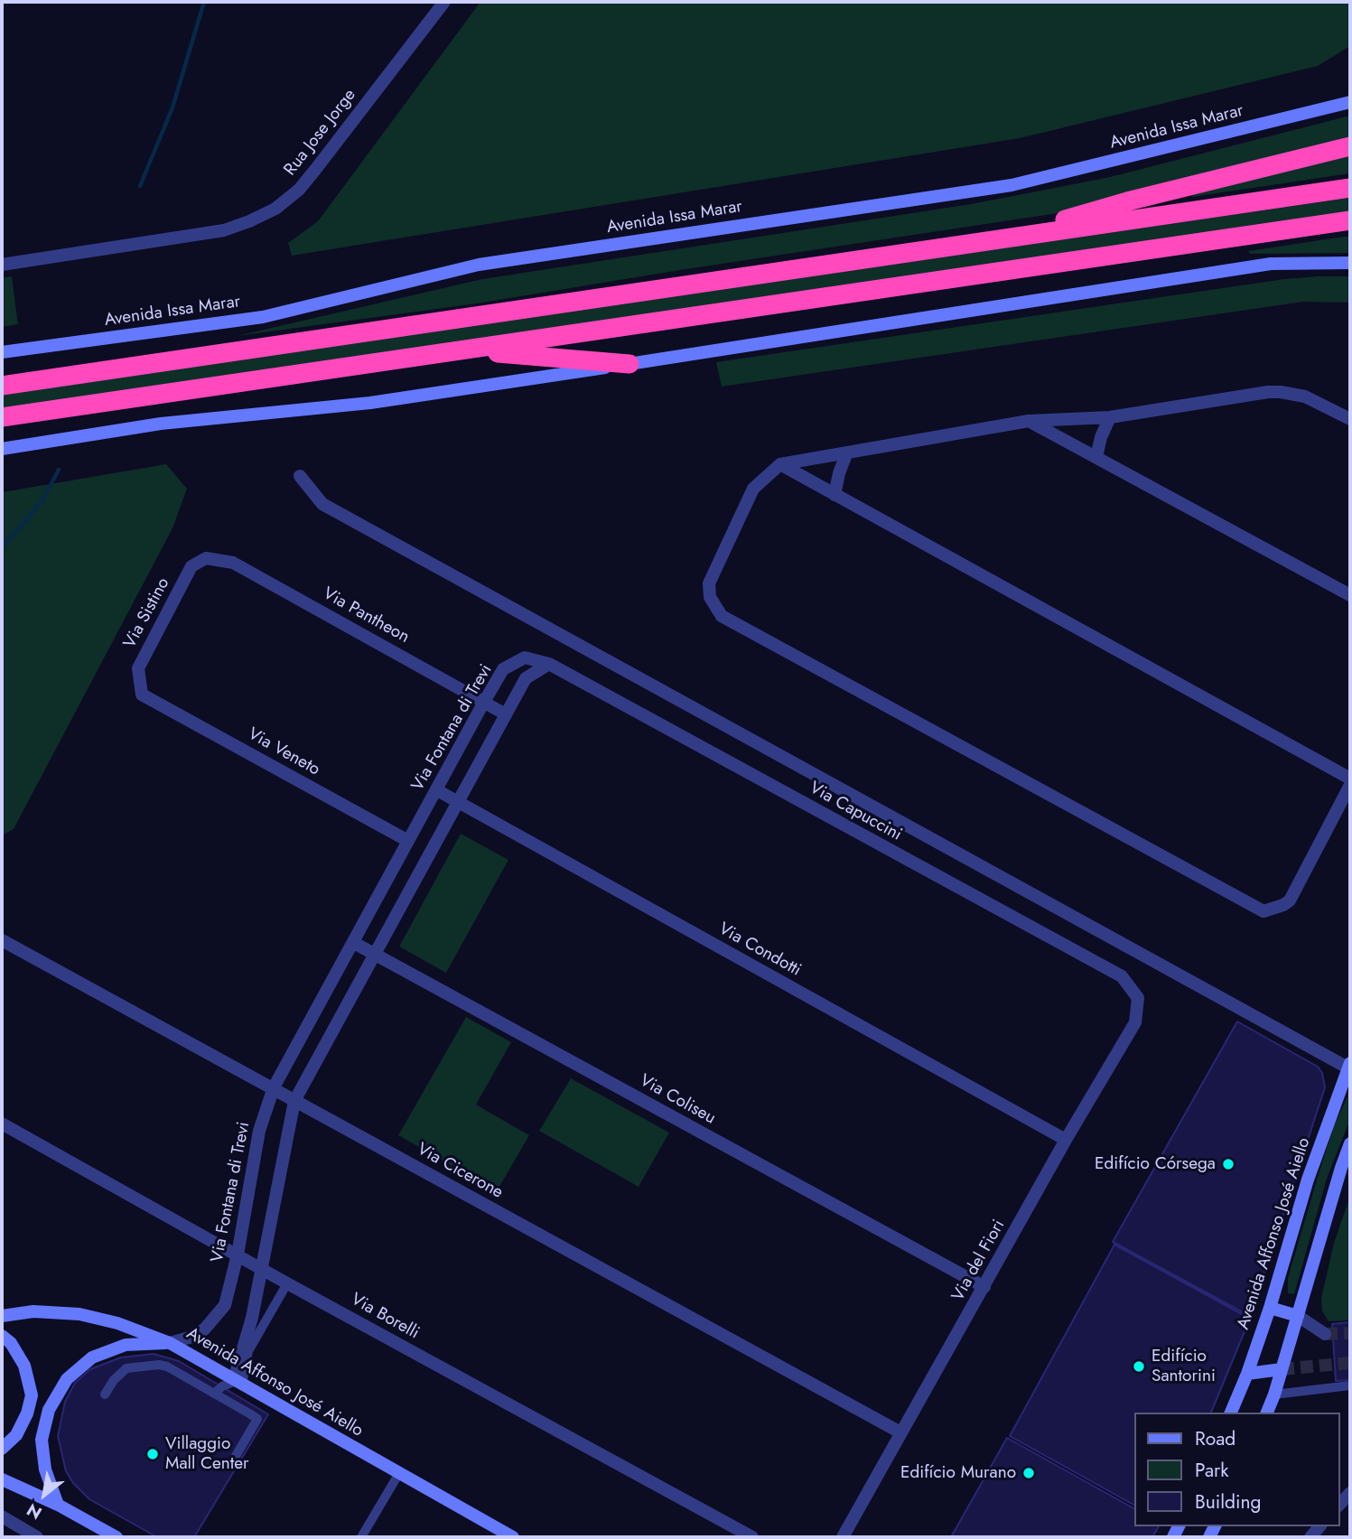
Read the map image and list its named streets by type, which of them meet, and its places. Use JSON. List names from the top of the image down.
{
  "streets": {
    "street": [
      "Avenida Issa Marar",
      "Rua Jose Jorge",
      "Via Sistino",
      "Via Pantheon",
      "Via Fontana di Trevi",
      "Via Veneto",
      "Via Capuccini",
      "Via Condotti",
      "Via Coliseu",
      "Via Cicerone",
      "Avenida Affonso José Aiello",
      "Via del Fiori",
      "Via Borelli"
    ]
  },
  "crossings": [
    ["Via Sistino", "Via Pantheon"],
    ["Via Sistino", "Via Veneto"],
    ["Via Pantheon", "Via Fontana di Trevi"],
    ["Via Fontana di Trevi", "Via Veneto"],
    ["Via Fontana di Trevi", "Via Capuccini"],
    ["Via Fontana di Trevi", "Via Condotti"],
    ["Via Fontana di Trevi", "Via Coliseu"],
    ["Via Fontana di Trevi", "Via Cicerone"],
    ["Via Fontana di Trevi", "Avenida Affonso José Aiello"],
    ["Via Fontana di Trevi", "Via Borelli"],
    ["Via Capuccini", "Via del Fiori"],
    ["Via Condotti", "Via del Fiori"],
    ["Via Coliseu", "Via del Fiori"],
    ["Via Cicerone", "Via del Fiori"]
  ],
  "places": [
    "Edifício Córsega",
    "Edifício Santorini",
    "Villaggio Mall Center",
    "Edifício Murano"
  ],
  "legend": ["Road", "Park", "Building"],
  "north": "bottom left"
}
